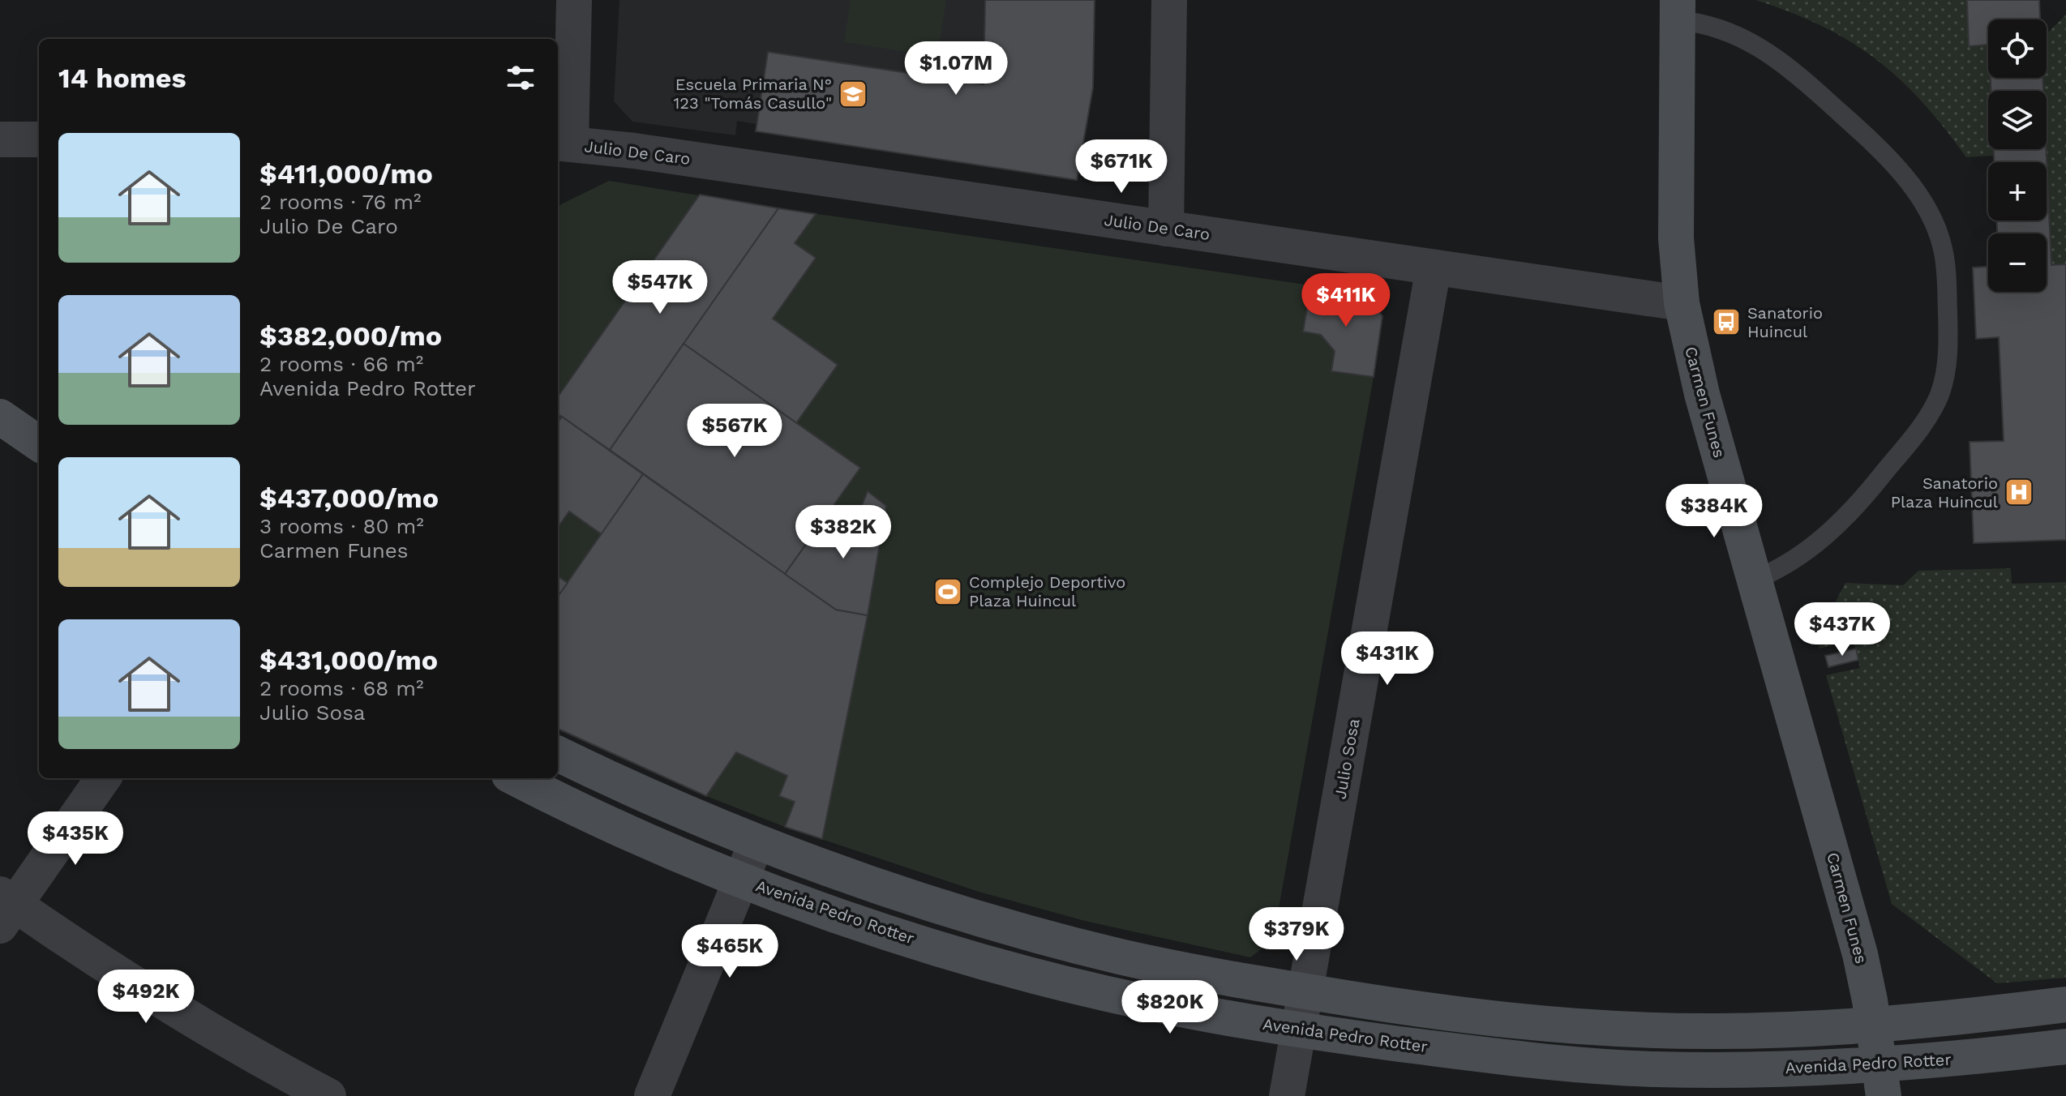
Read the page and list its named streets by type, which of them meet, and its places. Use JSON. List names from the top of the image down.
{
  "streets": {
    "main road": ["Carmen Funes", "Avenida Pedro Rotter"],
    "street": ["Julio De Caro", "Julio Sosa"]
  },
  "crossings": [
    ["Julio De Caro", "Carmen Funes"],
    ["Julio De Caro", "Julio Sosa"],
    ["Carmen Funes", "Avenida Pedro Rotter"],
    ["Julio Sosa", "Avenida Pedro Rotter"]
  ],
  "places": {
    "school or university": ["Escuela Primaria N° 123 \"Tomás Casullo\""],
    "bus stop": ["Sanatorio Huincul"],
    "hospital": ["Sanatorio Plaza Huincul"],
    "sports": ["Complejo Deportivo Plaza Huincul"]
  },
  "page": {
    "map_buttons": ["+", "−"],
    "heading": "14 homes",
    "price": [
      "$1.07M",
      "$671K",
      "$547K",
      "$411K",
      "$567K",
      "$384K",
      "$382K",
      "$437K",
      "$431K",
      "$435K",
      "$379K",
      "$465K",
      "$492K",
      "$820K"
    ],
    "list": [
      {
        "name": "$411,000/mo",
        "note": "2 rooms · 76 m² · Julio De Caro"
      },
      {
        "name": "$382,000/mo",
        "note": "2 rooms · 66 m² · Avenida Pedro Rotter"
      },
      {
        "name": "$437,000/mo",
        "note": "3 rooms · 80 m² · Carmen Funes"
      },
      {
        "name": "$431,000/mo",
        "note": "2 rooms · 68 m² · Julio Sosa"
      }
    ]
  }
}
